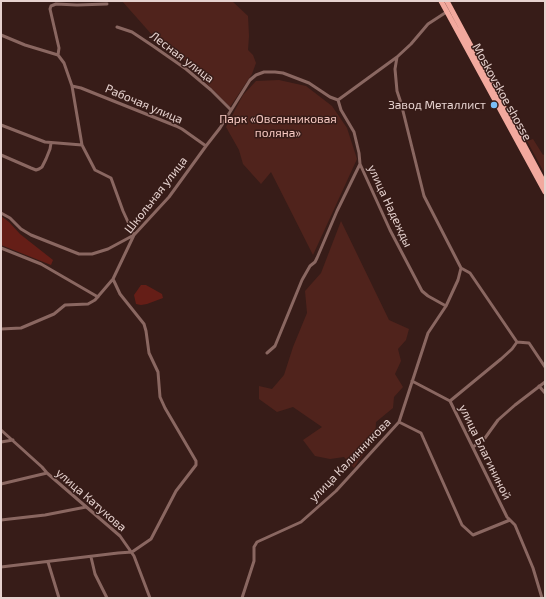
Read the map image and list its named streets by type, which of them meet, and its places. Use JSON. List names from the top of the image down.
{
  "streets": {
    "main road": ["Moskovskoe shosse"],
    "street": [
      "Лесная улица",
      "Рабочая улица",
      "Школьная улица",
      "улица Надежды",
      "улица Благининой",
      "улица Калинникова",
      "улица Катукова"
    ]
  },
  "crossings": [
    ["Лесная улица", "Школьная улица"],
    ["Рабочая улица", "Школьная улица"],
    ["Школьная улица", "улица Надежды"],
    ["улица Надежды", "улица Калинникова"]
  ],
  "parks": ["Парк «Овсянниковая поляна»"],
  "places": ["Завод Металлист"]
}
